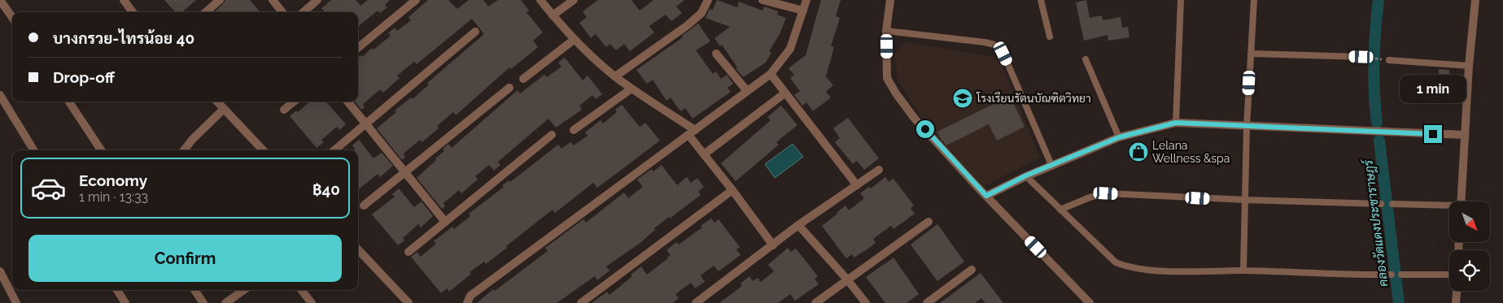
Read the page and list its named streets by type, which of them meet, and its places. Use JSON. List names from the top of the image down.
{
  "water": ["คลองวัดแดงประชาราษฎร์"],
  "places": {
    "school or university": ["โรงเรียนรัตนบัณฑิตวิทยา"],
    "shop": ["Lelana Wellness &spa"]
  },
  "north": "bottom right",
  "page": {
    "banner": ["บางกรวย-ไทรน้อย 40", "Drop-off"],
    "bubble": "1 min",
    "list": [
      {
        "name": "Economy",
        "note": "1 min · 13:33",
        "value": "฿40"
      }
    ],
    "buttons": "Confirm"
  }
}
